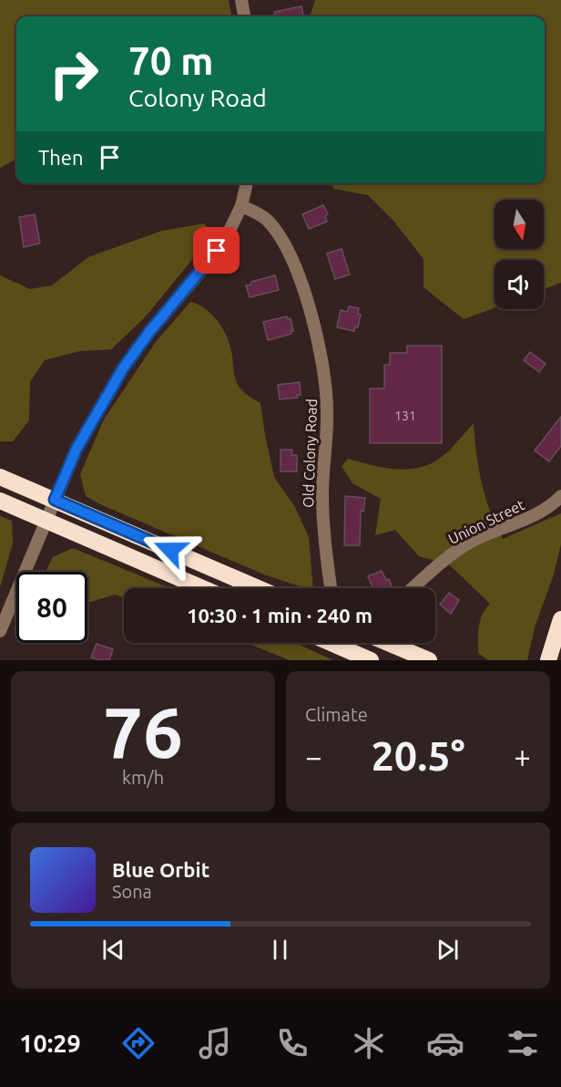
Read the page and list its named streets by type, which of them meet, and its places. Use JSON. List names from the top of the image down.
{
  "streets": {
    "street": ["Old Colony Road", "Union Street"]
  },
  "house_numbers": ["131"],
  "north": "bottom",
  "page": {
    "turn": ["70 m", "Colony Road"],
    "then": "Then",
    "limit": "80",
    "trip": "10:30 · 1 min · 240 m",
    "tile": [
      ["76", "km/h"],
      "Climate"
    ],
    "heat": ["−", "20.5°", "+"],
    "song": ["Blue Orbit", "Sona"],
    "tabs": "10:29"
  }
}
